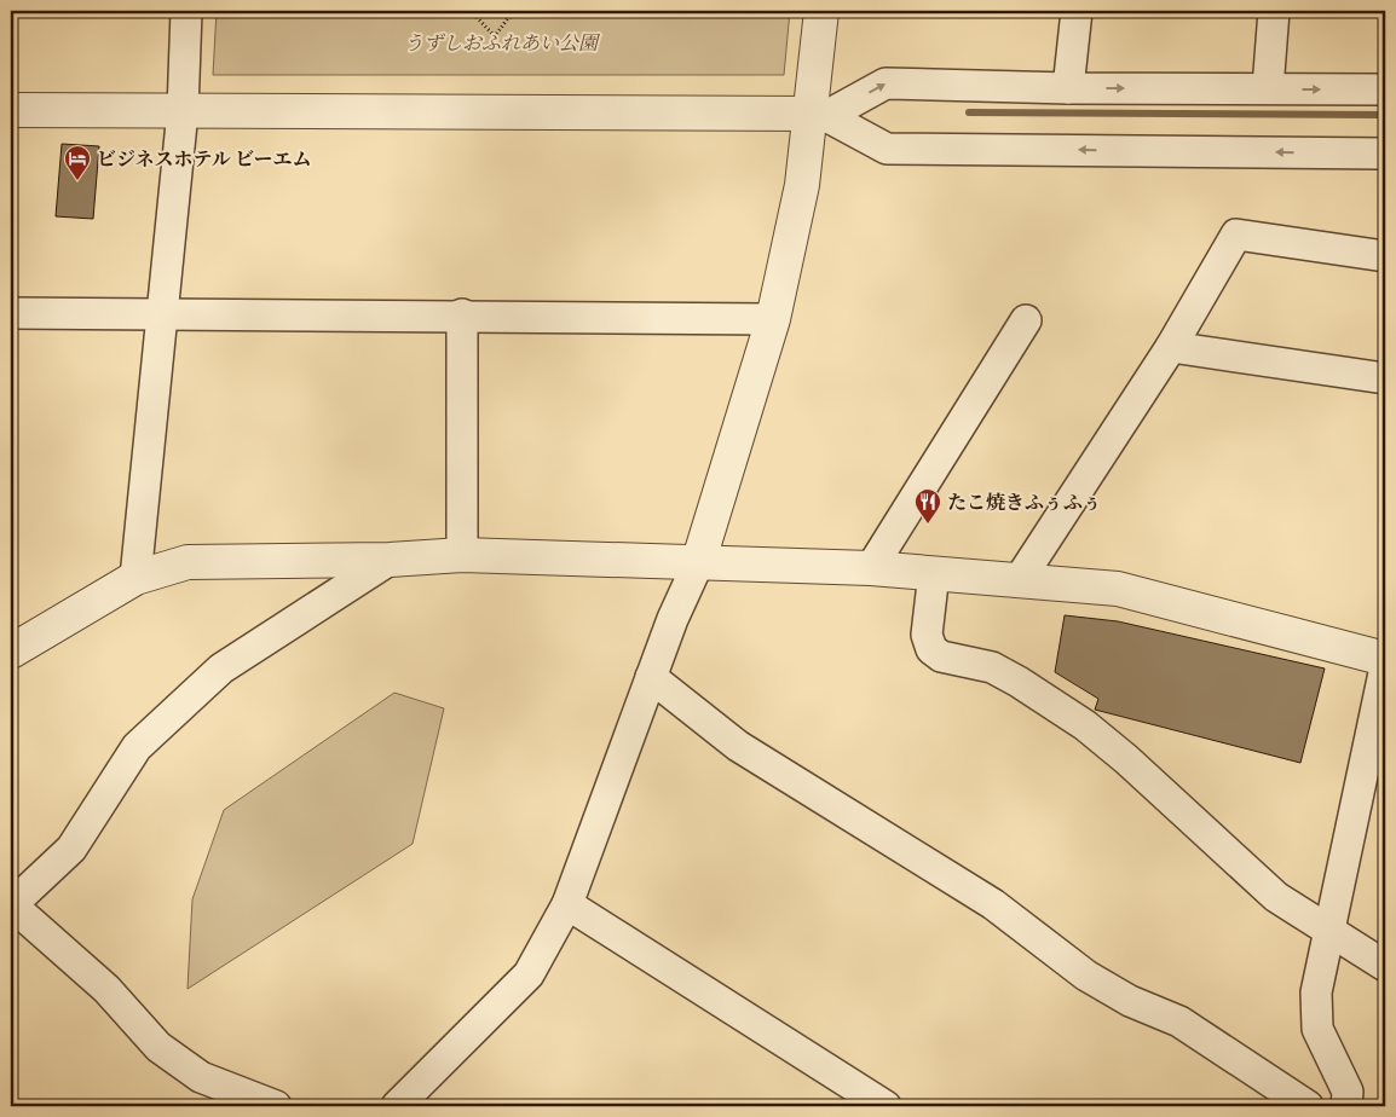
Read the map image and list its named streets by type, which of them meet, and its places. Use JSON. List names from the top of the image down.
{
  "parks": ["うずしおふれあい公園"],
  "places": {
    "hotel": ["ビジネスホテル ビーエム"],
    "restaurant": ["たこ焼きふぅふぅ"]
  }
}
